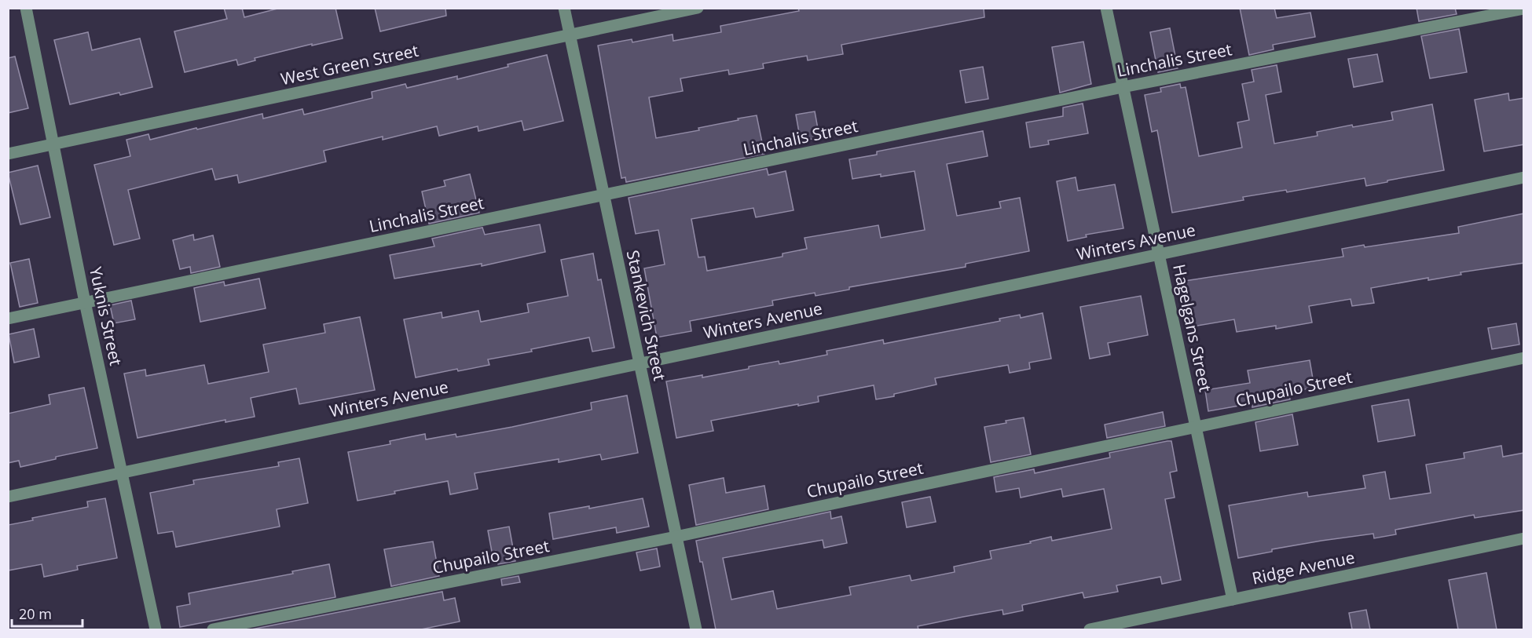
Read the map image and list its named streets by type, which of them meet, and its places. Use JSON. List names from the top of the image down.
{
  "streets": {
    "street": [
      "Linchalis Street",
      "West Green Street",
      "Winters Avenue",
      "Stankevich Street",
      "Yuknis Street",
      "Hagelgans Street",
      "Chupailo Street",
      "Ridge Avenue"
    ]
  },
  "crossings": [
    ["Linchalis Street", "Stankevich Street"],
    ["Linchalis Street", "Yuknis Street"],
    ["Linchalis Street", "Hagelgans Street"],
    ["West Green Street", "Stankevich Street"],
    ["West Green Street", "Yuknis Street"],
    ["Winters Avenue", "Stankevich Street"],
    ["Winters Avenue", "Yuknis Street"],
    ["Winters Avenue", "Hagelgans Street"],
    ["Stankevich Street", "Chupailo Street"],
    ["Hagelgans Street", "Chupailo Street"],
    ["Hagelgans Street", "Ridge Avenue"]
  ],
  "scale_bar": "20 m"
}
